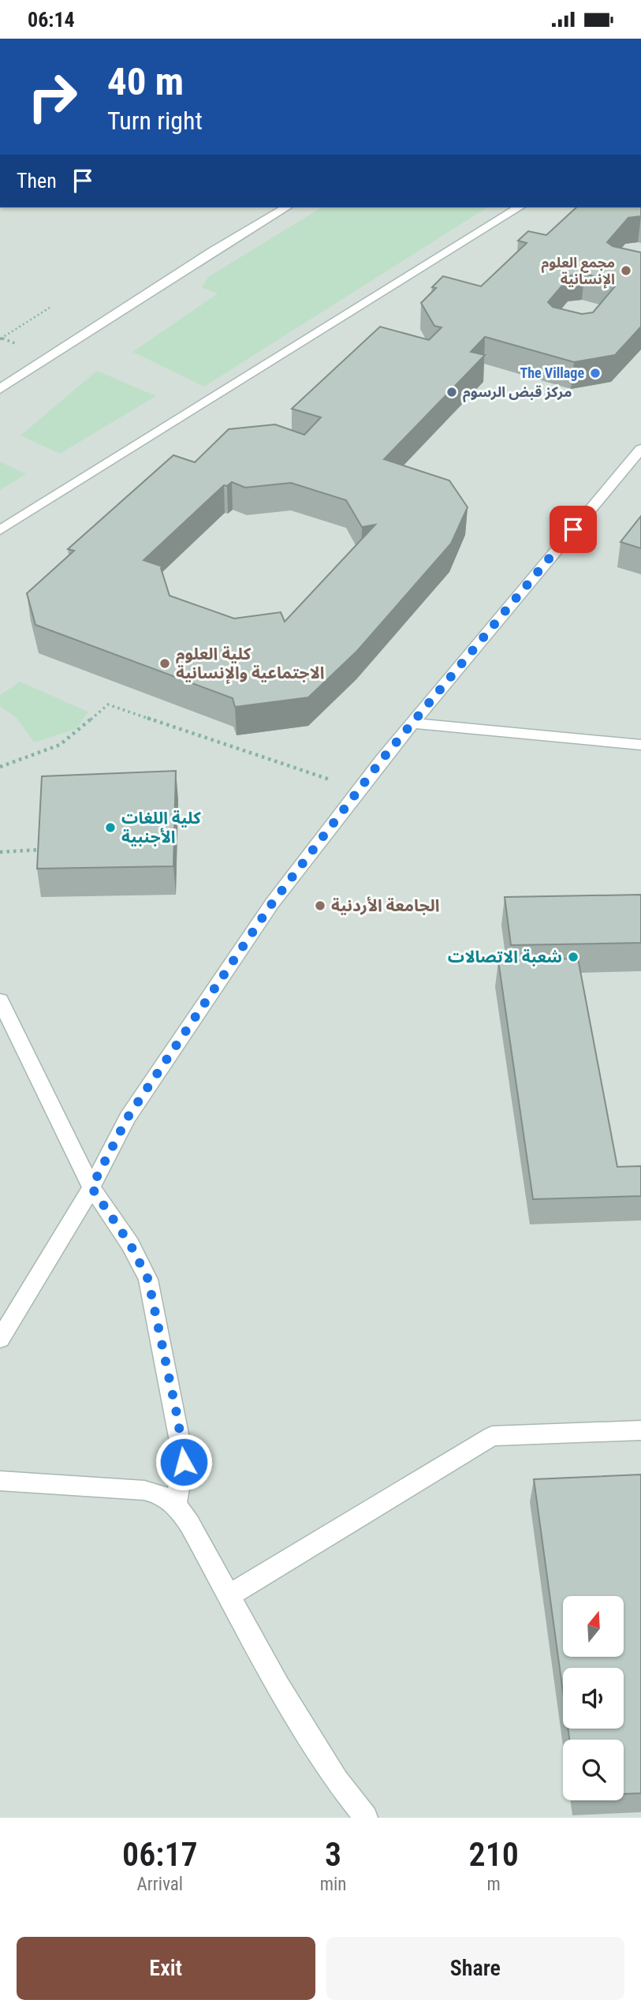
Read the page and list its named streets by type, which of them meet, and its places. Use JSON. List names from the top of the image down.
{
  "places": [
    "مجمع العلوم الإنسانية",
    "The Village",
    "مركز قبض الرسوم",
    "كلية العلوم الاجتماعية والإنسانية",
    "كلية اللغات الأجنبية",
    "الجامعة الأردنية",
    "شعبة الاتصالات"
  ],
  "north": "top",
  "page": {
    "status": "06:14",
    "turn": ["40 m", "Turn right"],
    "then": "Then",
    "eta": [
      "06:17",
      "Arrival",
      "3",
      "min",
      "210",
      "m"
    ],
    "buttons": ["Exit", "Share"]
  }
}
